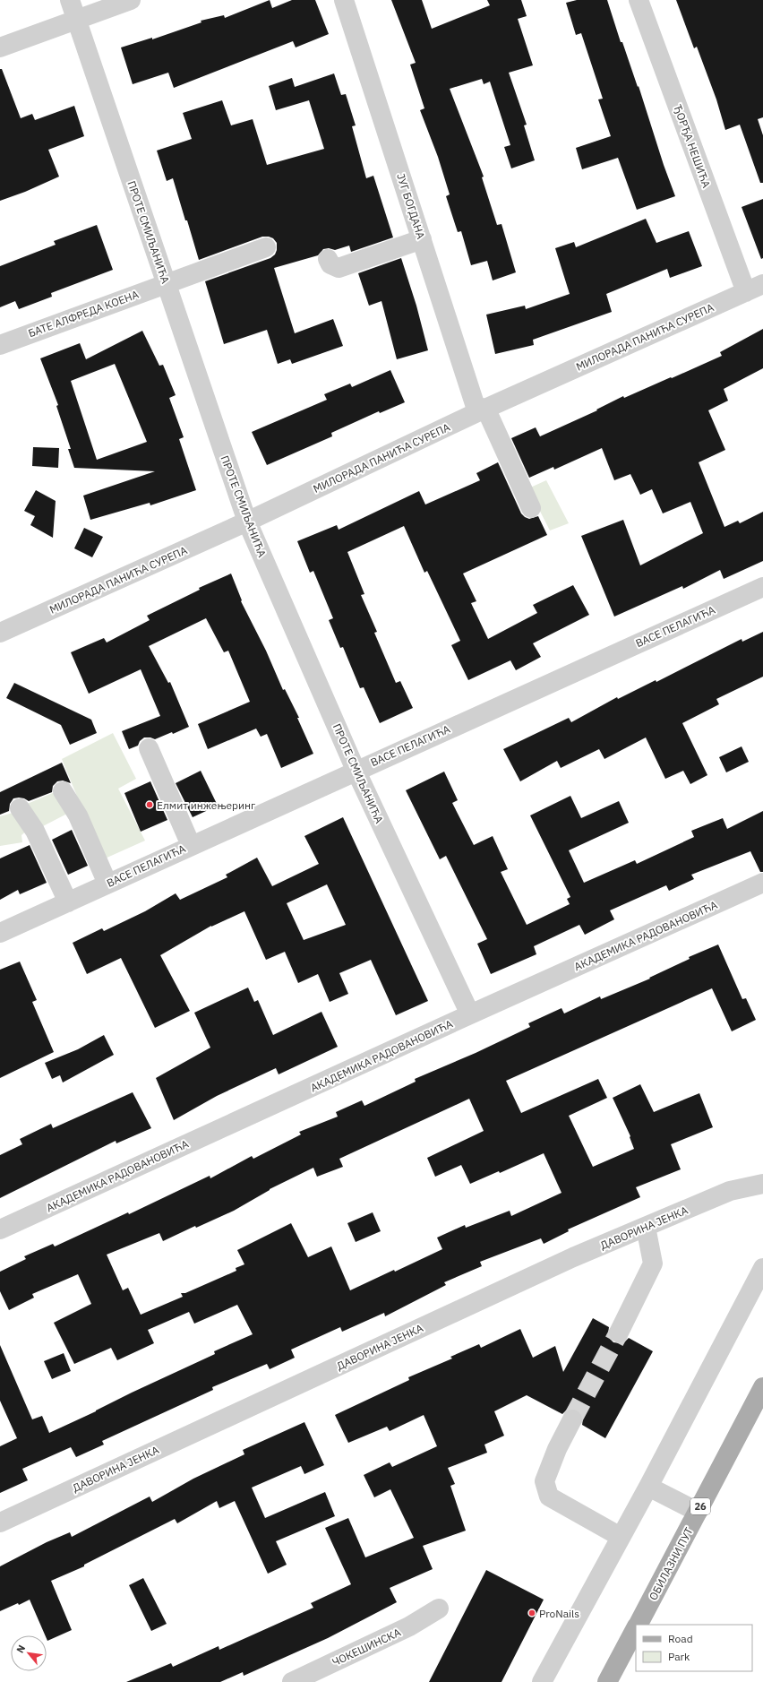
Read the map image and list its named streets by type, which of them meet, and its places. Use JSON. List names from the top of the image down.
{
  "streets": {
    "main road": ["26", "ОБИЛАЗНИ ПУТ"],
    "street": [
      "ЂОРЂА НЕШИЋА",
      "ЈУГ БОГДАНА",
      "ПРОТЕ СМИЉАНИЋА",
      "БАТЕ АЛФРЕДА КОЕНА",
      "МИЛОРАДА ПАНИЋА СУРЕПА",
      "ВАСЕ ПЕЛАГИЋА",
      "АКАДЕМИКА РАДОВАНОВИЋА",
      "ДАВОРИНА ЈЕНКА",
      "ЧОКЕШИНСКА"
    ]
  },
  "crossings": [
    ["ЂОРЂА НЕШИЋА", "МИЛОРАДА ПАНИЋА СУРЕПА"],
    ["ЈУГ БОГДАНА", "МИЛОРАДА ПАНИЋА СУРЕПА"],
    ["ПРОТЕ СМИЉАНИЋА", "БАТЕ АЛФРЕДА КОЕНА"],
    ["ПРОТЕ СМИЉАНИЋА", "МИЛОРАДА ПАНИЋА СУРЕПА"],
    ["ПРОТЕ СМИЉАНИЋА", "ВАСЕ ПЕЛАГИЋА"],
    ["ПРОТЕ СМИЉАНИЋА", "АКАДЕМИКА РАДОВАНОВИЋА"]
  ],
  "places": ["Елмит инжењеринг", "ProNails"],
  "legend": ["Road", "Park"],
  "north": "top left"
}
